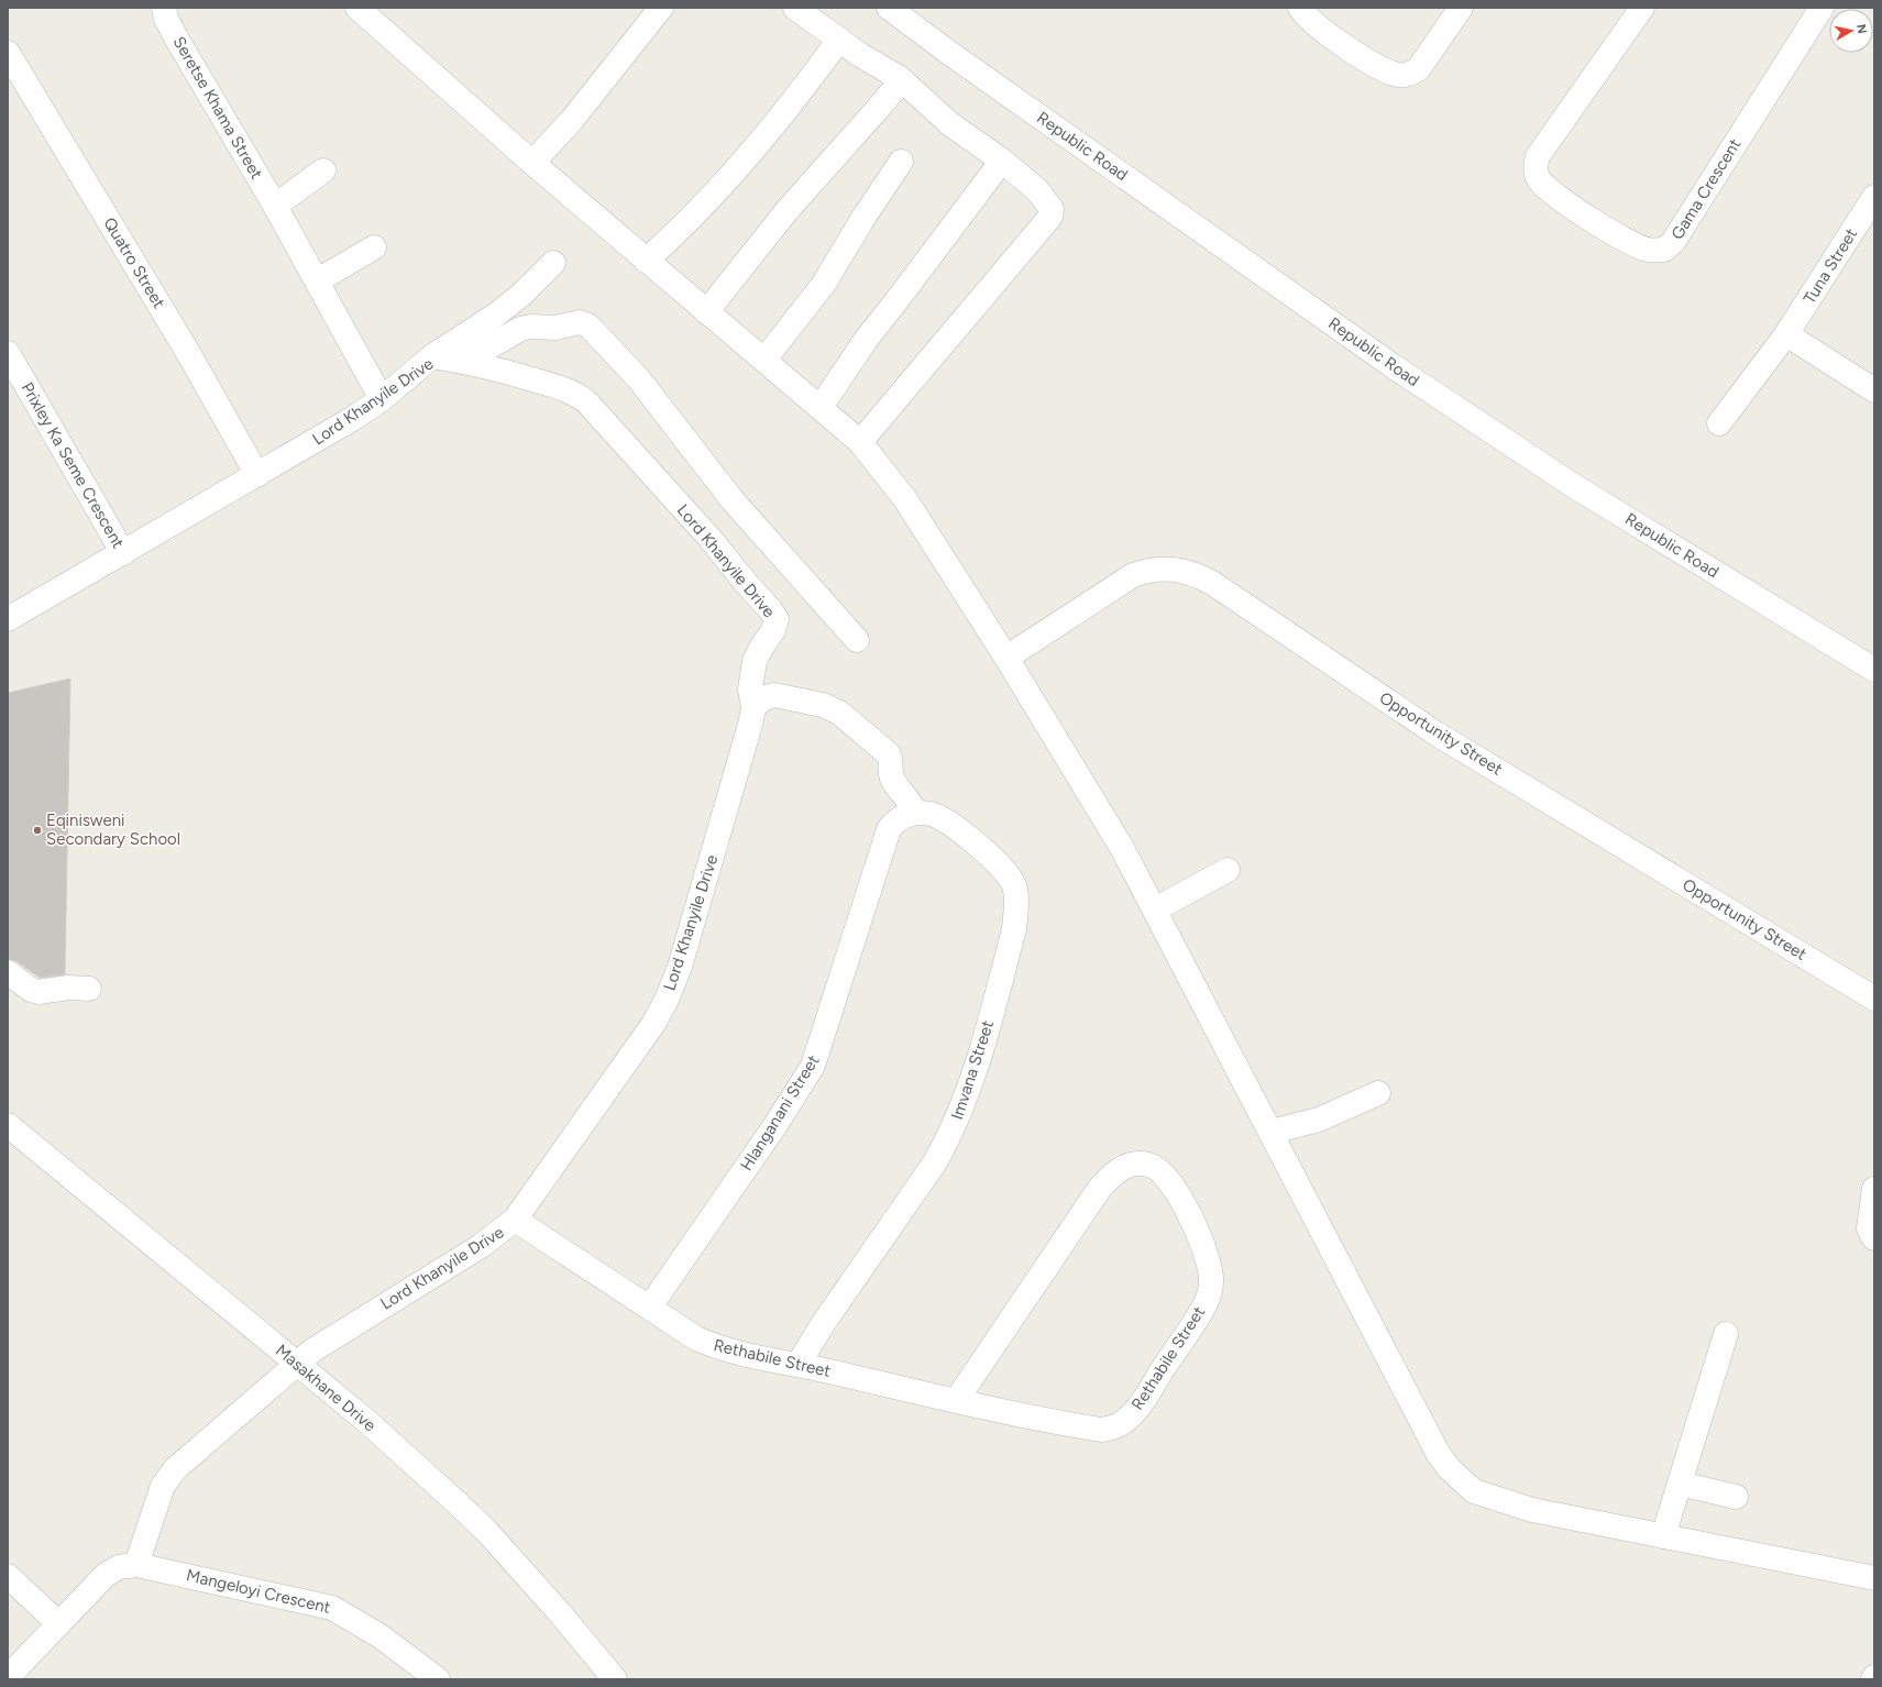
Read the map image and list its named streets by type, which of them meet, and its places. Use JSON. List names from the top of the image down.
{
  "streets": {
    "street": [
      "Seretse Khama Street",
      "Republic Road",
      "Gama Crescent",
      "Quatro Street",
      "Tuna Street",
      "Lord Khanyile Drive",
      "Prixley Ka Seme Crescent",
      "Opportunity Street",
      "Imvana Street",
      "Hlanganani Street",
      "Rethabile Street",
      "Masakhane Drive",
      "Mangeloyi Crescent"
    ]
  },
  "crossings": [
    ["Seretse Khama Street", "Lord Khanyile Drive"],
    ["Quatro Street", "Lord Khanyile Drive"],
    ["Lord Khanyile Drive", "Prixley Ka Seme Crescent"],
    ["Lord Khanyile Drive", "Rethabile Street"],
    ["Lord Khanyile Drive", "Masakhane Drive"],
    ["Lord Khanyile Drive", "Mangeloyi Crescent"],
    ["Imvana Street", "Hlanganani Street"],
    ["Imvana Street", "Rethabile Street"],
    ["Hlanganani Street", "Rethabile Street"]
  ],
  "places": ["Eqinisweni Secondary School"],
  "north": "right"
}
